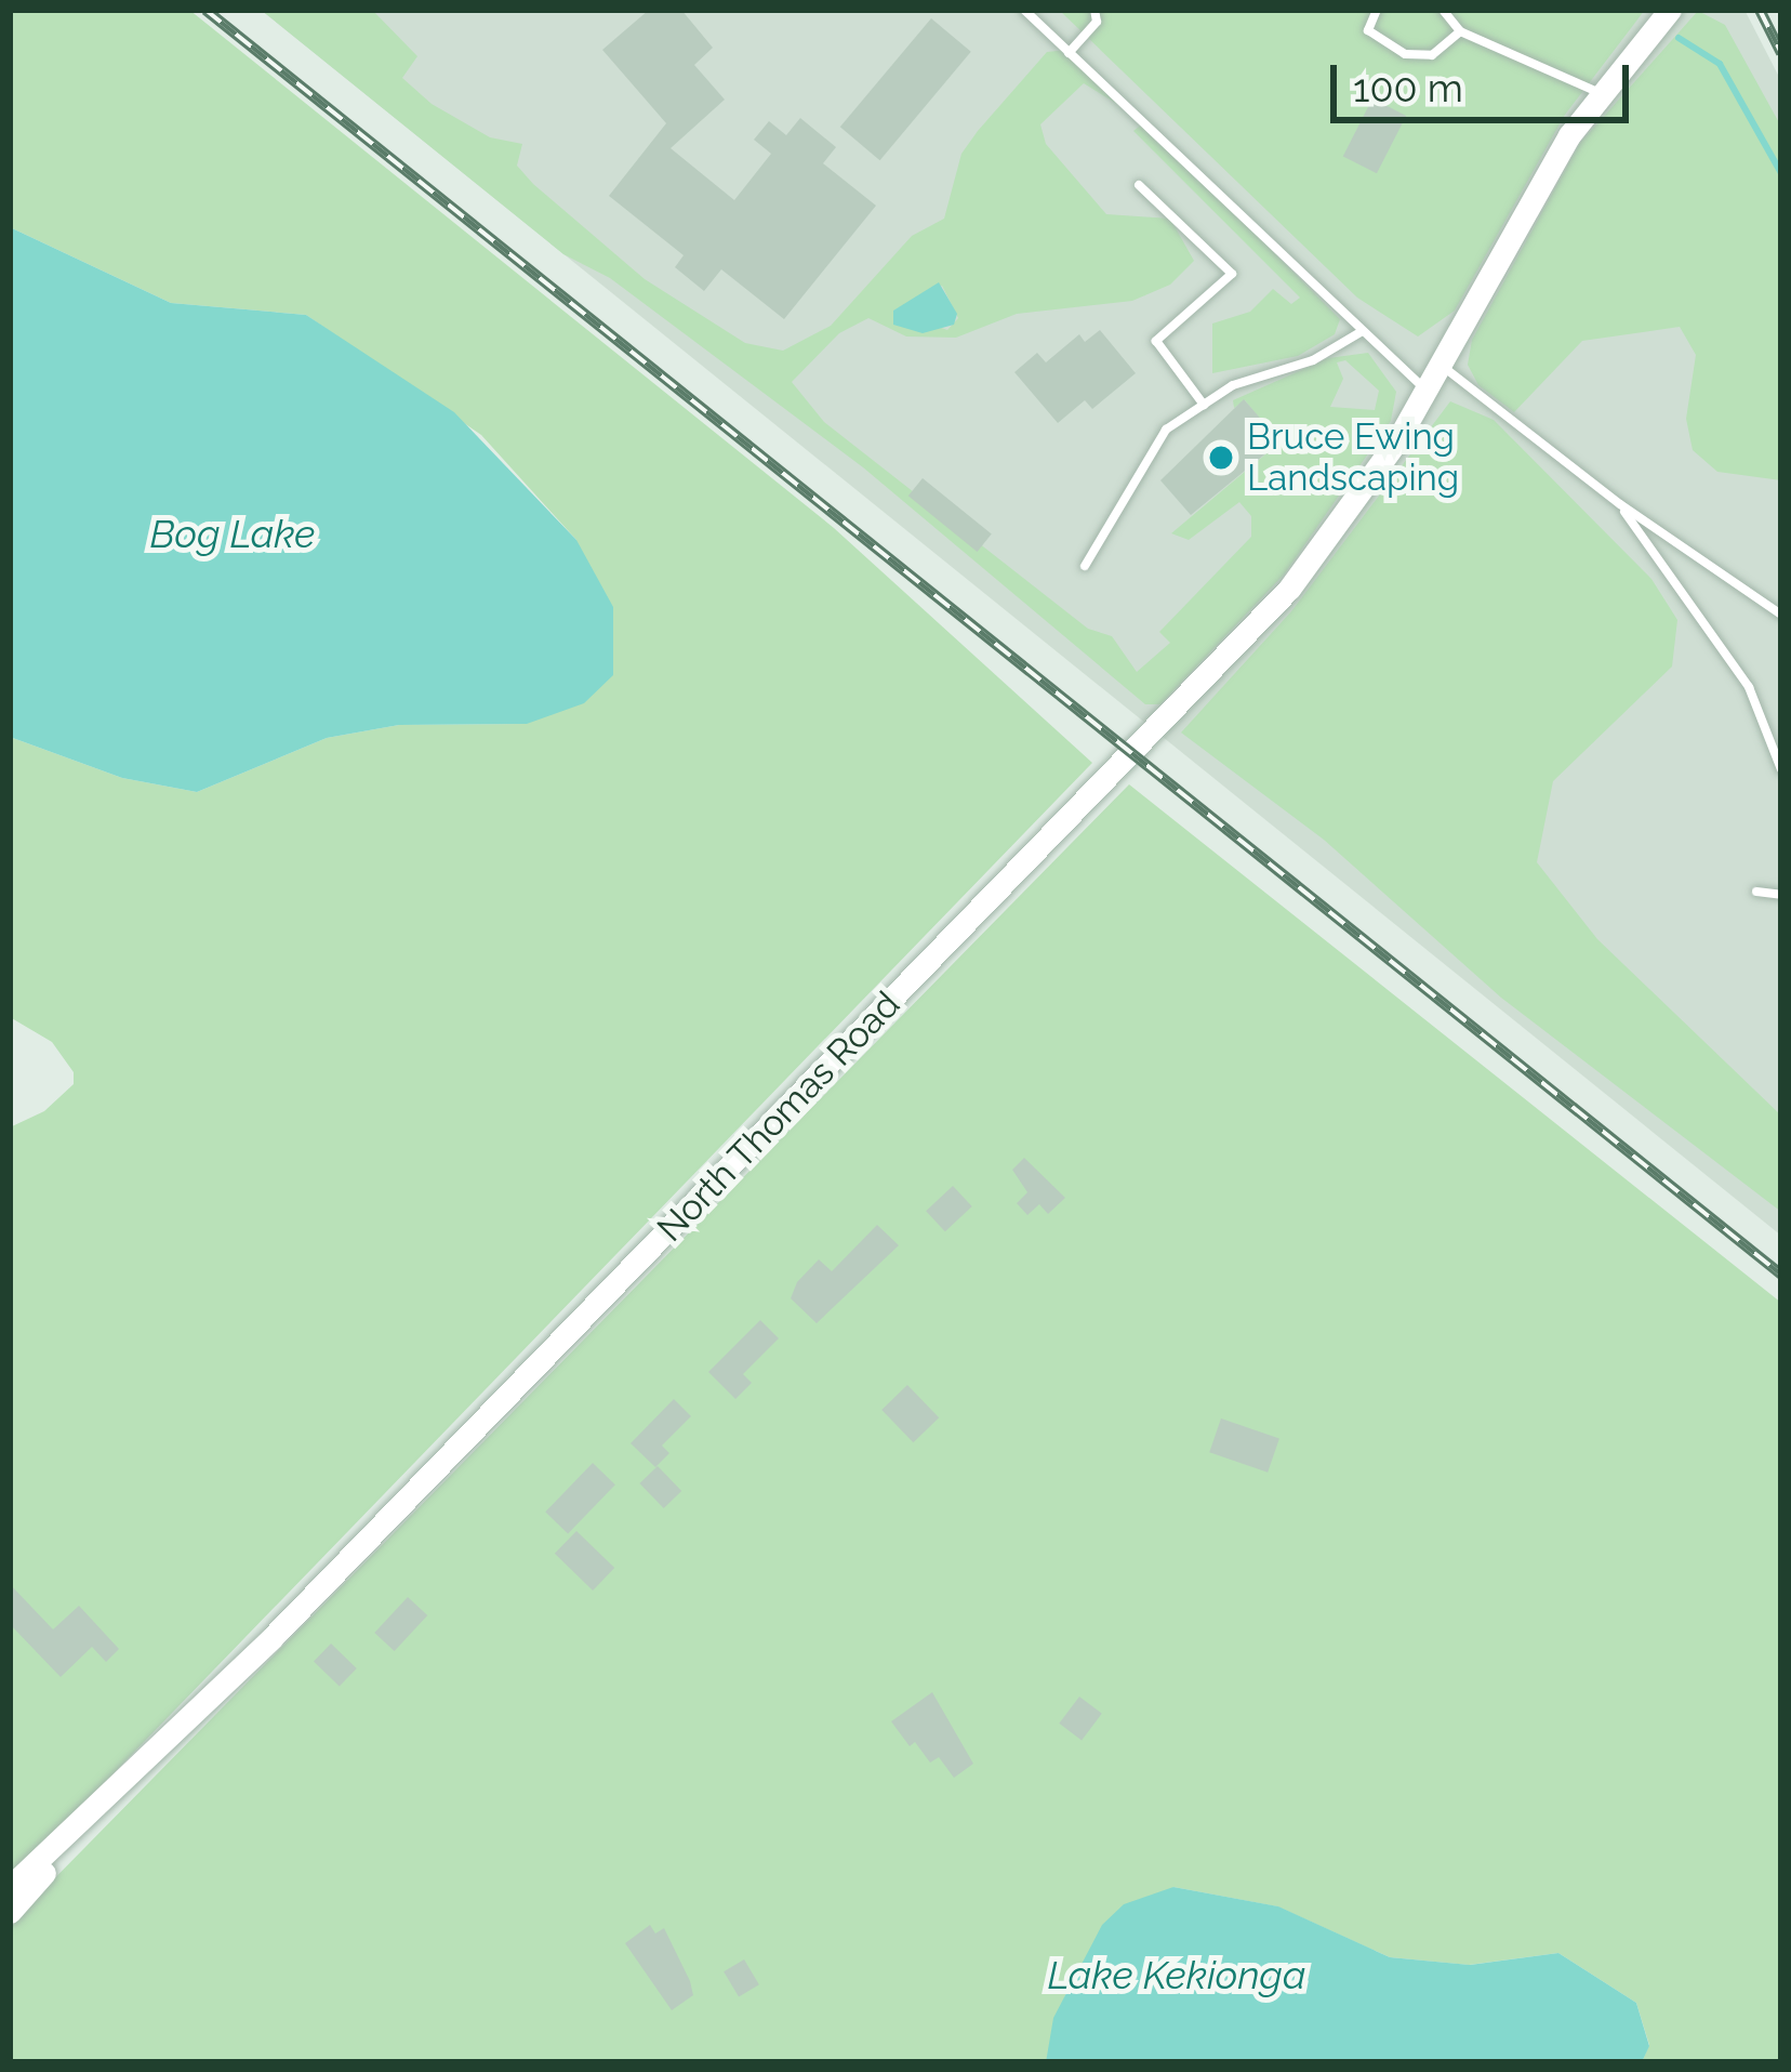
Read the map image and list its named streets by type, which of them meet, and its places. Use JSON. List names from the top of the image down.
{
  "streets": {
    "main road": ["North Thomas Road"]
  },
  "water": ["Bog Lake", "Lake Kekionga"],
  "places": ["Bruce Ewing Landscaping"],
  "scale_bar": "100 m"
}
